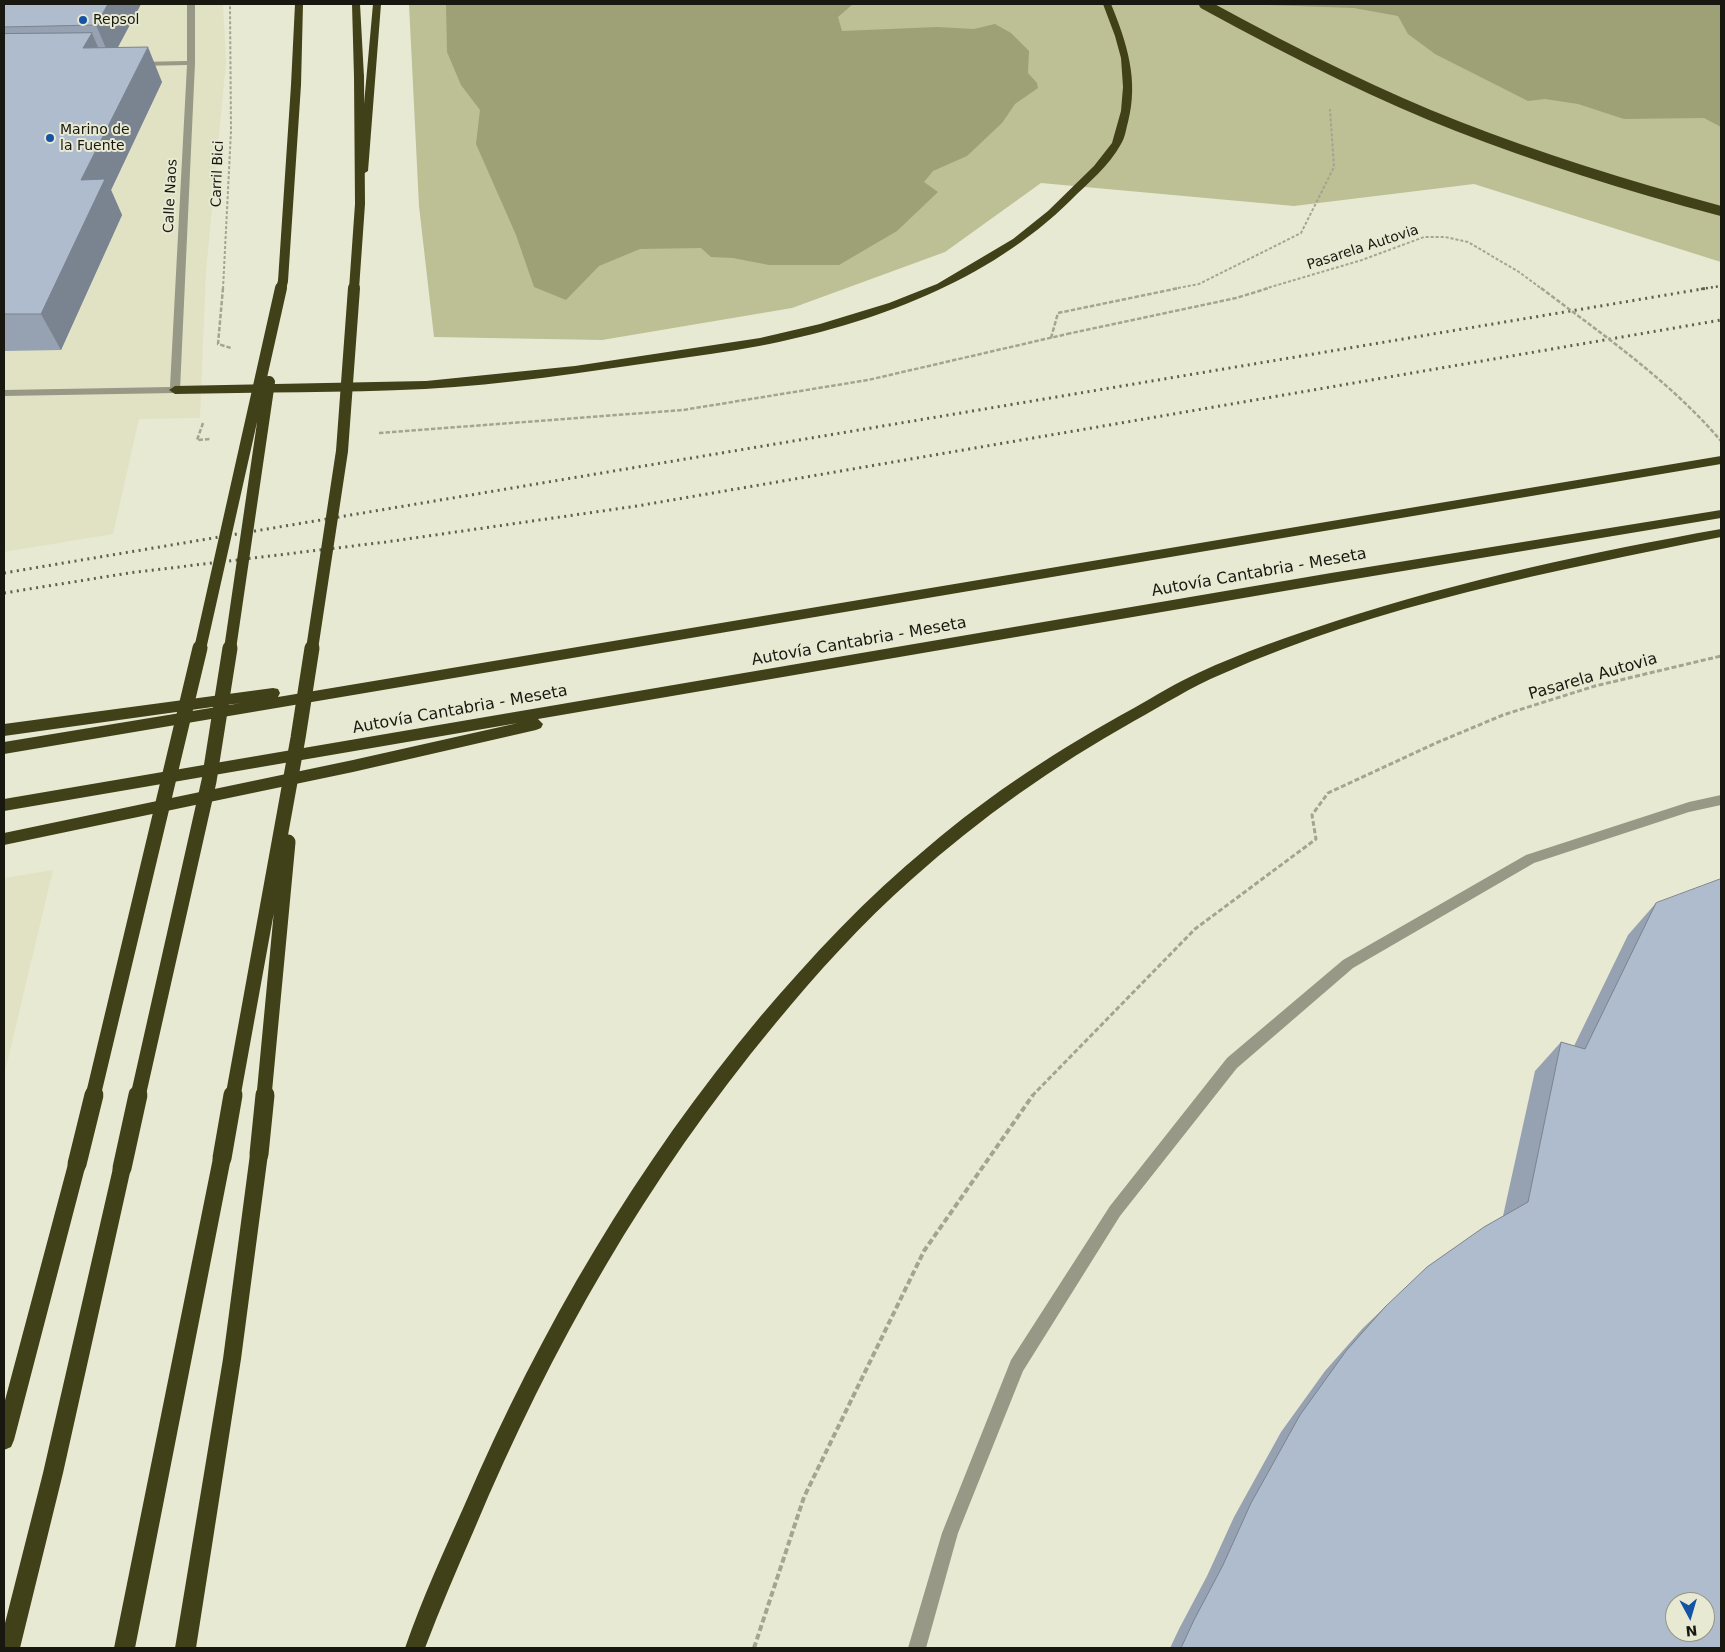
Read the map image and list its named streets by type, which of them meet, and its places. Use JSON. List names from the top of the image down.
{
  "streets": {
    "highway": ["Autovía Cantabria - Meseta"],
    "street": ["Calle Naos"],
    "path": ["Carril Bici", "Pasarela Autovia"]
  },
  "places": ["Repsol", "Marino de la Fuente"],
  "north": "bottom"
}
